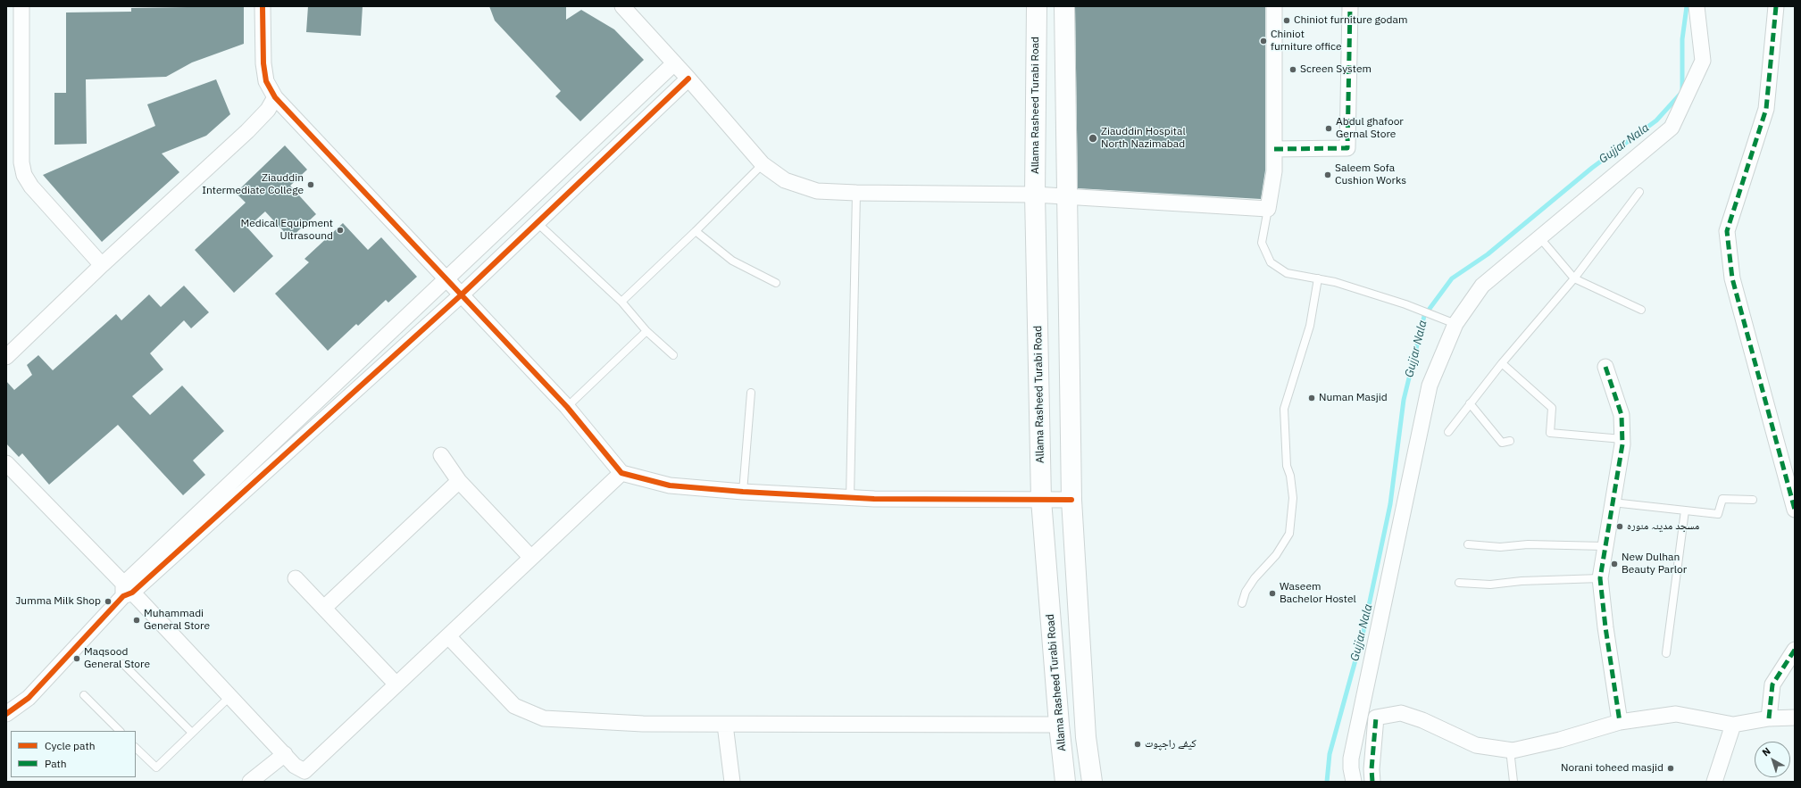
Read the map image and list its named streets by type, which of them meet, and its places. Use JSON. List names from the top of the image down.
{
  "streets": {
    "main road": ["Allama Rasheed Turabi Road"]
  },
  "water": ["Gujjar Nala"],
  "places": [
    "Chiniot furniture godam",
    "Chiniot furniture office",
    "Screen System",
    "Abdul ghafoor Gernal Store",
    "Ziauddin Hospital North Nazimabad",
    "Saleem Sofa Cushion Works",
    "Ziauddin Intermediate College",
    "Medical Equipment Ultrasound",
    "Numan Masjid",
    "مسجد مدینہ منورہ",
    "New Dulhan Beauty Parlor",
    "Waseem Bachelor Hostel",
    "Jumma Milk Shop",
    "Muhammadi General Store",
    "Maqsood General Store",
    "کیفے راجپوت",
    "Norani toheed masjid"
  ],
  "legend": ["Cycle path", "Path"],
  "north": "top left"
}
